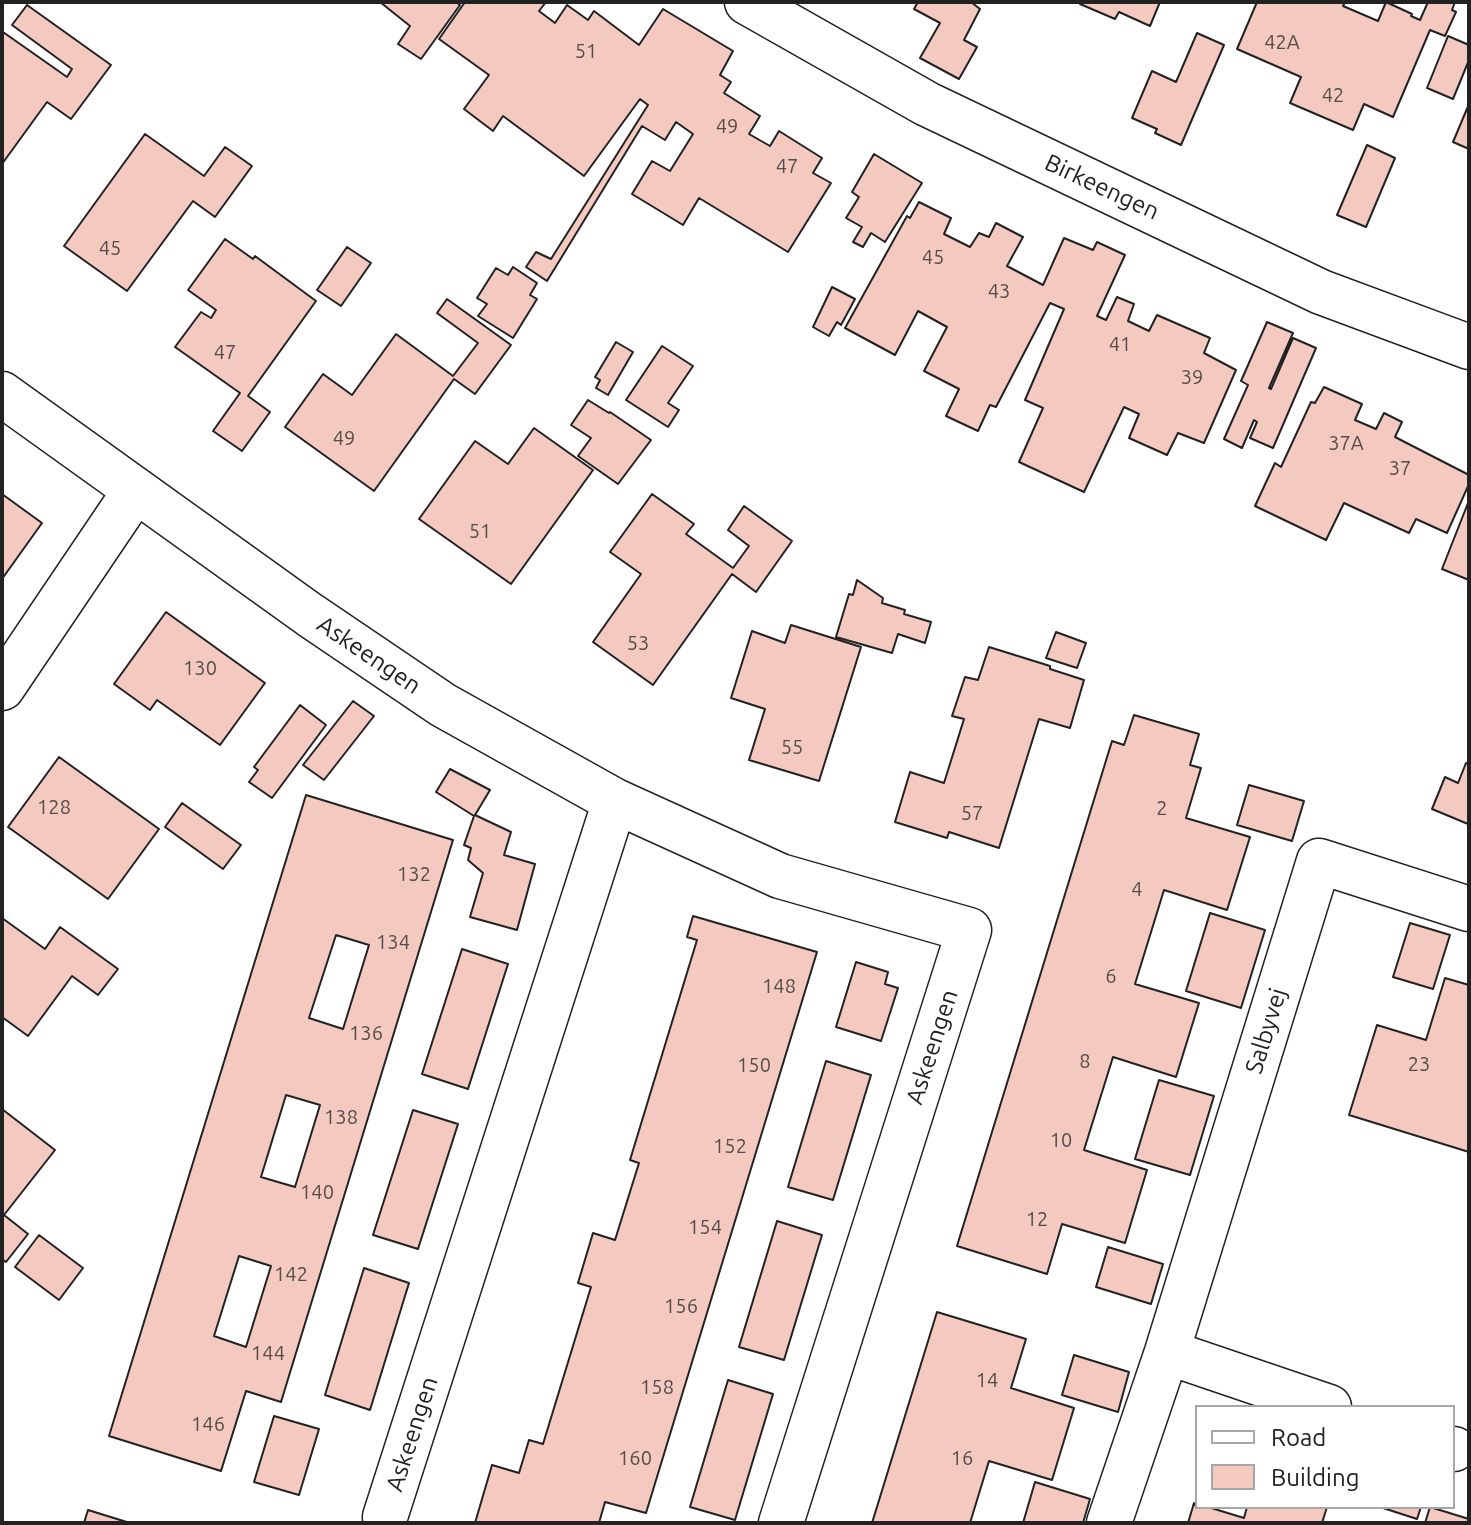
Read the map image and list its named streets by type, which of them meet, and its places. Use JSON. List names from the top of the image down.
{
  "streets": {
    "street": ["Birkeengen", "Askeengen", "Salbyvej"]
  },
  "house_numbers": [
    "42A",
    "51",
    "42",
    "49",
    "47",
    "45",
    "45",
    "43",
    "41",
    "47",
    "39",
    "49",
    "37A",
    "37",
    "51",
    "53",
    "130",
    "55",
    "128",
    "2",
    "57",
    "132",
    "4",
    "134",
    "6",
    "148",
    "136",
    "8",
    "23",
    "150",
    "138",
    "10",
    "152",
    "140",
    "12",
    "154",
    "142",
    "156",
    "144",
    "14",
    "158",
    "146",
    "160",
    "16"
  ],
  "legend": ["Road", "Building"]
}
